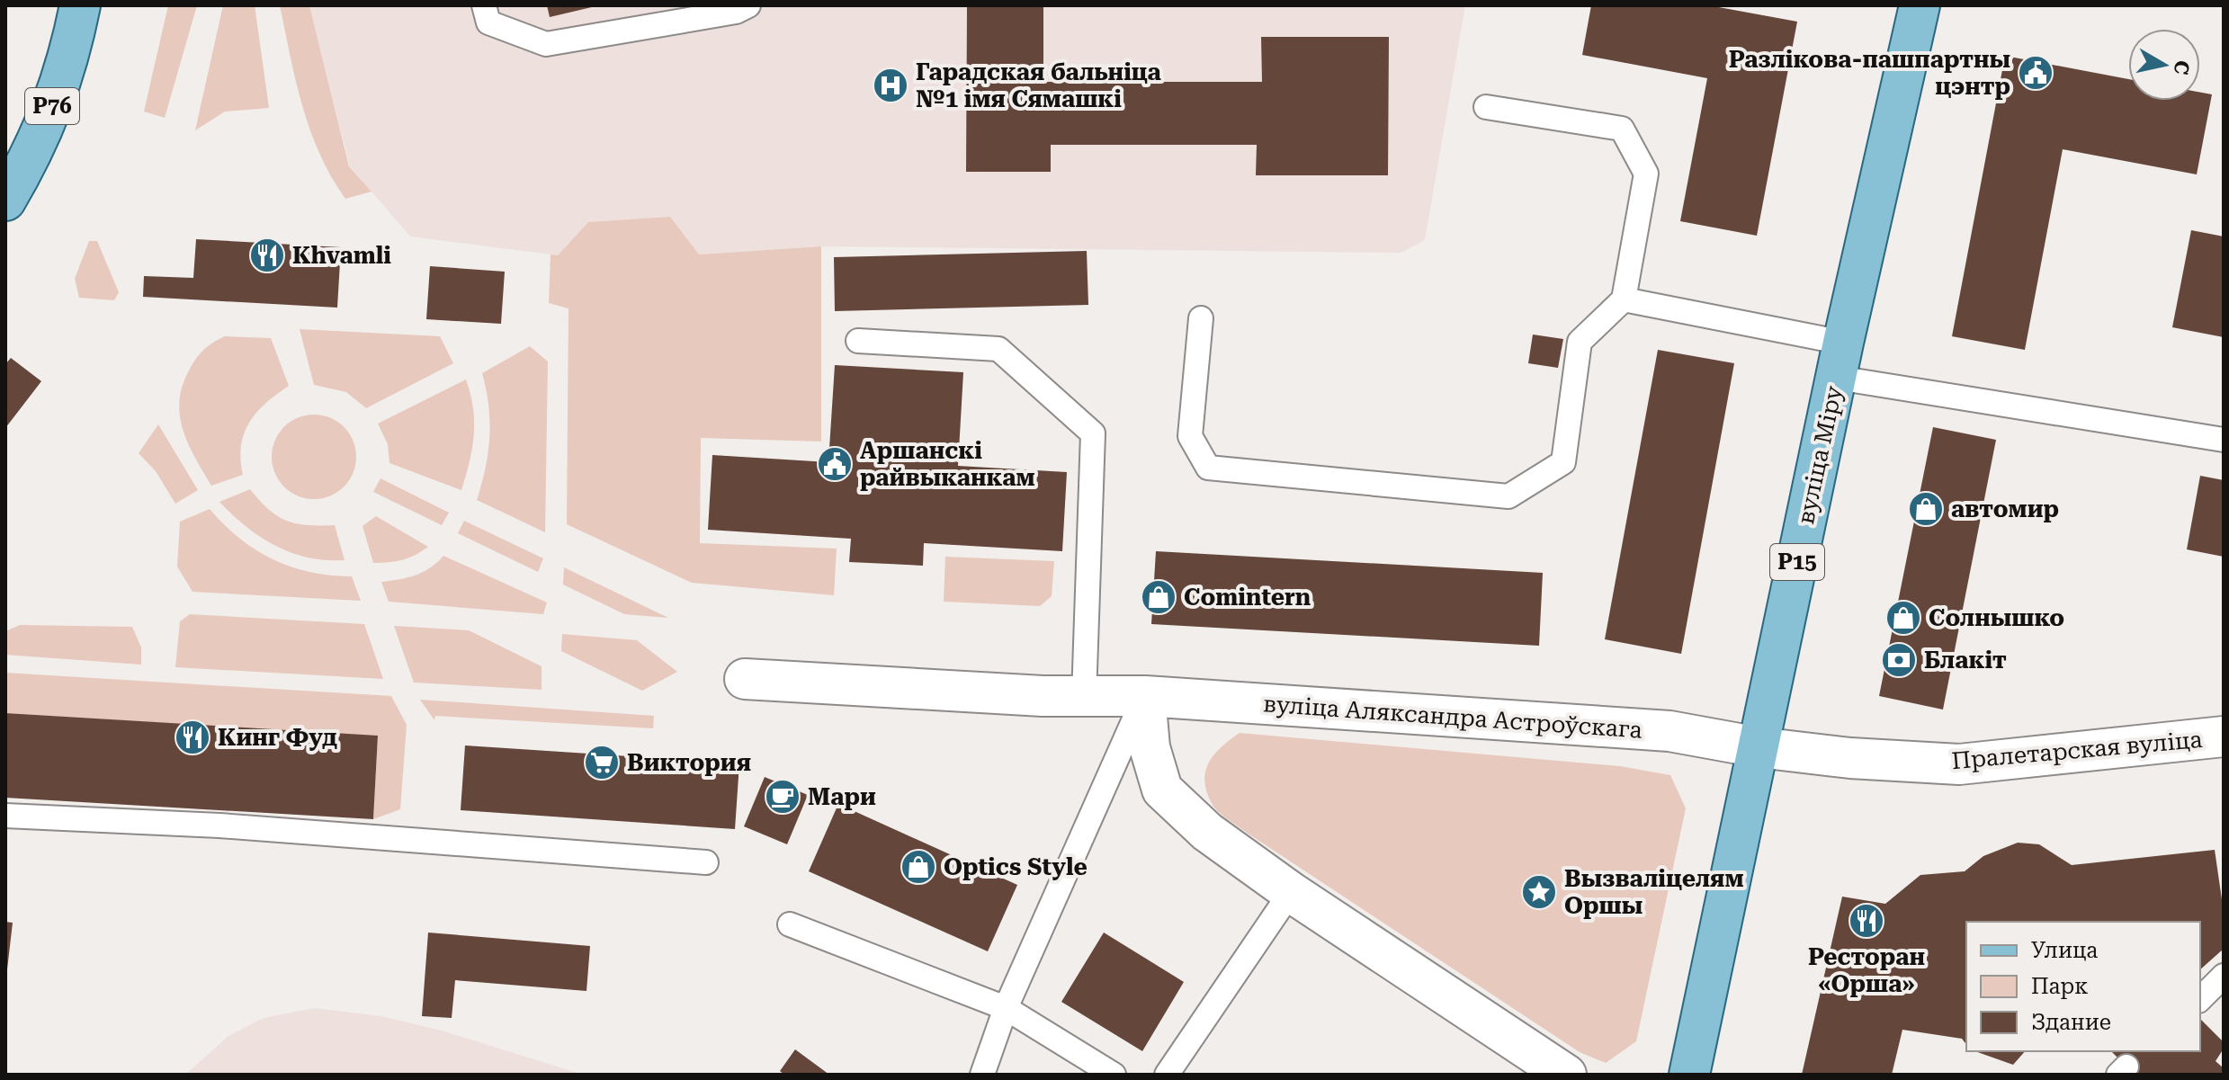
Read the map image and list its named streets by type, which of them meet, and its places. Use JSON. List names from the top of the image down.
{
  "streets": {
    "main road": ["Р76", "вуліца Міру", "Р15"],
    "street": ["вуліца Аляксандра Астроўскага", "Пралетарская вуліца"]
  },
  "crossings": [
    ["вуліца Міру", "вуліца Аляксандра Астроўскага"],
    ["вуліца Міру", "Пралетарская вуліца"],
    ["вуліца Аляксандра Астроўскага", "Пралетарская вуліца"]
  ],
  "places": {
    "public building": ["Разлікова-пашпартны цэнтр", "Аршанскі райвыканкам"],
    "hospital": ["Гарадская бальніца №1 імя Сямашкі"],
    "restaurant": ["Khvamli", "Кинг Фуд", "Ресторан «Орша»"],
    "shop": [
      "автомир",
      "Comintern",
      "Солнышко",
      "Optics Style"
    ],
    "bank": ["Блакіт"],
    "supermarket": ["Виктория"],
    "cafe": ["Мари"],
    "place": ["Вызваліцелям Оршы"]
  },
  "legend": ["Улица", "Парк", "Здание"],
  "north": "right"
}
